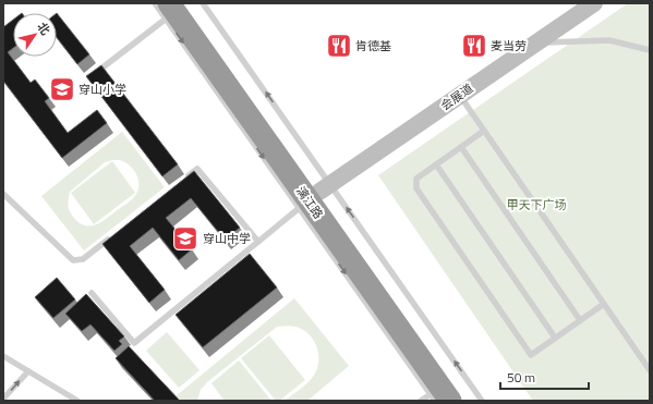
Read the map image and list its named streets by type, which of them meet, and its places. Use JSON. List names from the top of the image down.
{
  "streets": {
    "highway": ["漓江路"],
    "street": ["会展道"]
  },
  "crossings": [
    ["会展道", "漓江路"]
  ],
  "parks": ["甲天下广场"],
  "places": {
    "restaurant": ["肯德基", "麦当劳"],
    "school or university": ["穿山小学", "穿山中学"]
  },
  "scale_bar": "50 m",
  "north": "top right"
}
